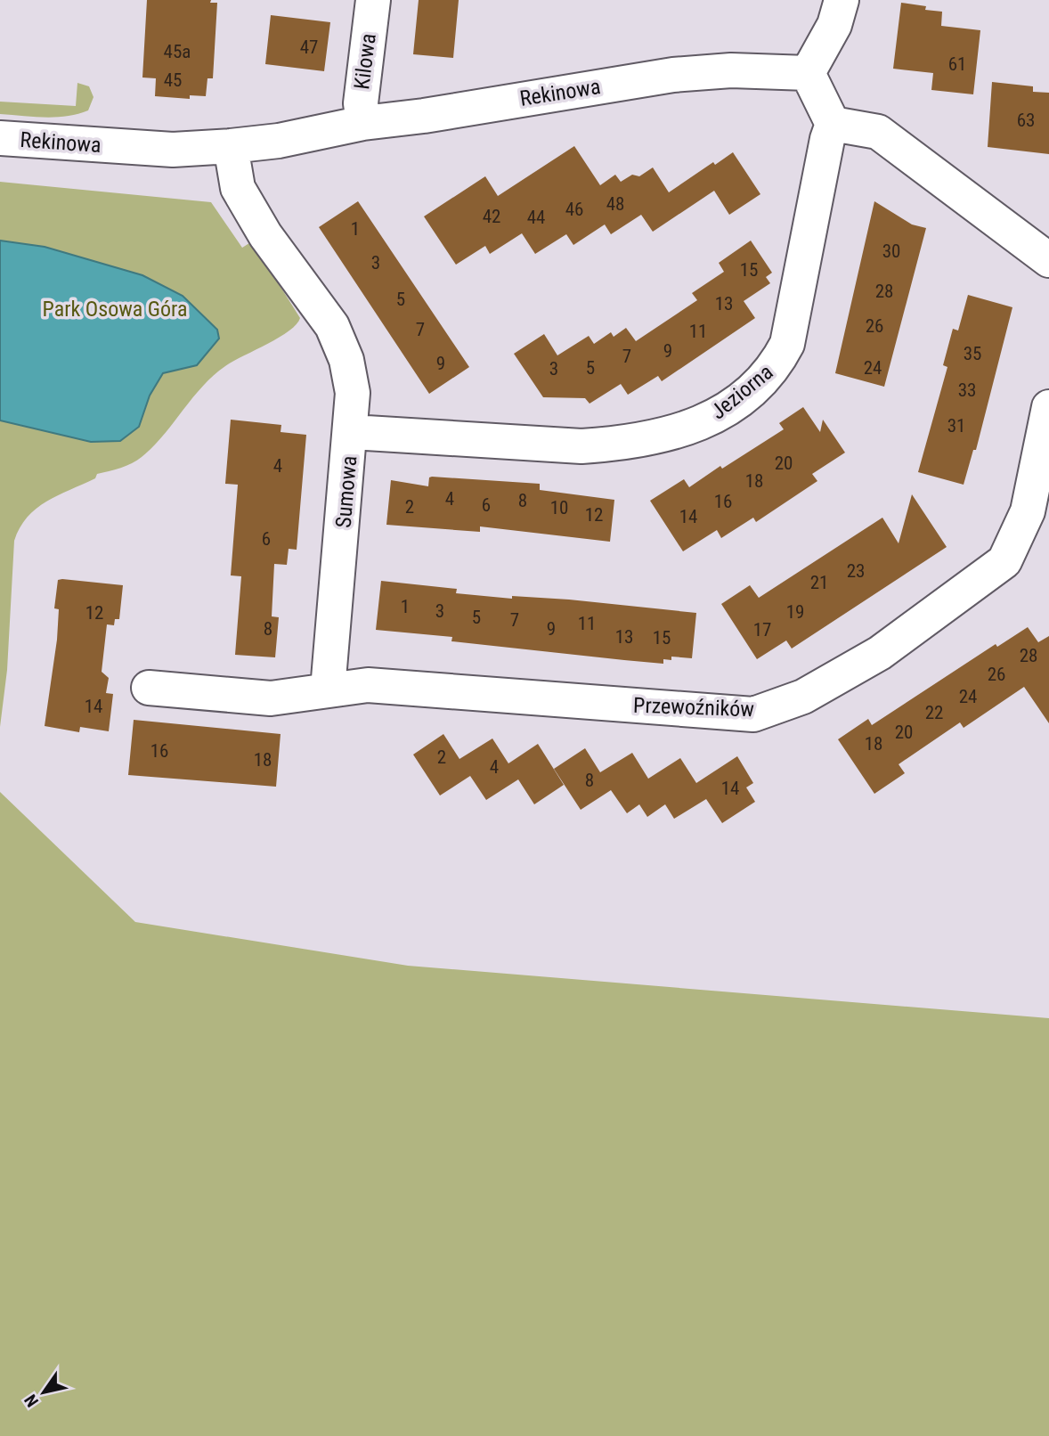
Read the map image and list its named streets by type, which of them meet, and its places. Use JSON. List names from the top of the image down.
{
  "streets": {
    "street": [
      "Kilowa",
      "Rekinowa",
      "Jeziorna",
      "Sumowa",
      "Przewoźników"
    ]
  },
  "crossings": [
    ["Kilowa", "Rekinowa"],
    ["Rekinowa", "Sumowa"],
    ["Jeziorna", "Sumowa"],
    ["Sumowa", "Przewoźników"]
  ],
  "parks": ["Park Osowa Góra"],
  "house_numbers": [
    "47",
    "45a",
    "61",
    "45",
    "63",
    "48",
    "46",
    "42",
    "44",
    "1",
    "30",
    "3",
    "15",
    "28",
    "5",
    "13",
    "26",
    "7",
    "11",
    "9",
    "35",
    "7",
    "9",
    "5",
    "24",
    "3",
    "33",
    "31",
    "20",
    "4",
    "18",
    "4",
    "8",
    "16",
    "6",
    "2",
    "10",
    "12",
    "14",
    "6",
    "23",
    "21",
    "1",
    "3",
    "19",
    "12",
    "5",
    "7",
    "11",
    "8",
    "9",
    "17",
    "13",
    "15",
    "28",
    "26",
    "24",
    "14",
    "22",
    "20",
    "18",
    "16",
    "2",
    "18",
    "4",
    "8",
    "14"
  ],
  "north": "bottom left"
}
